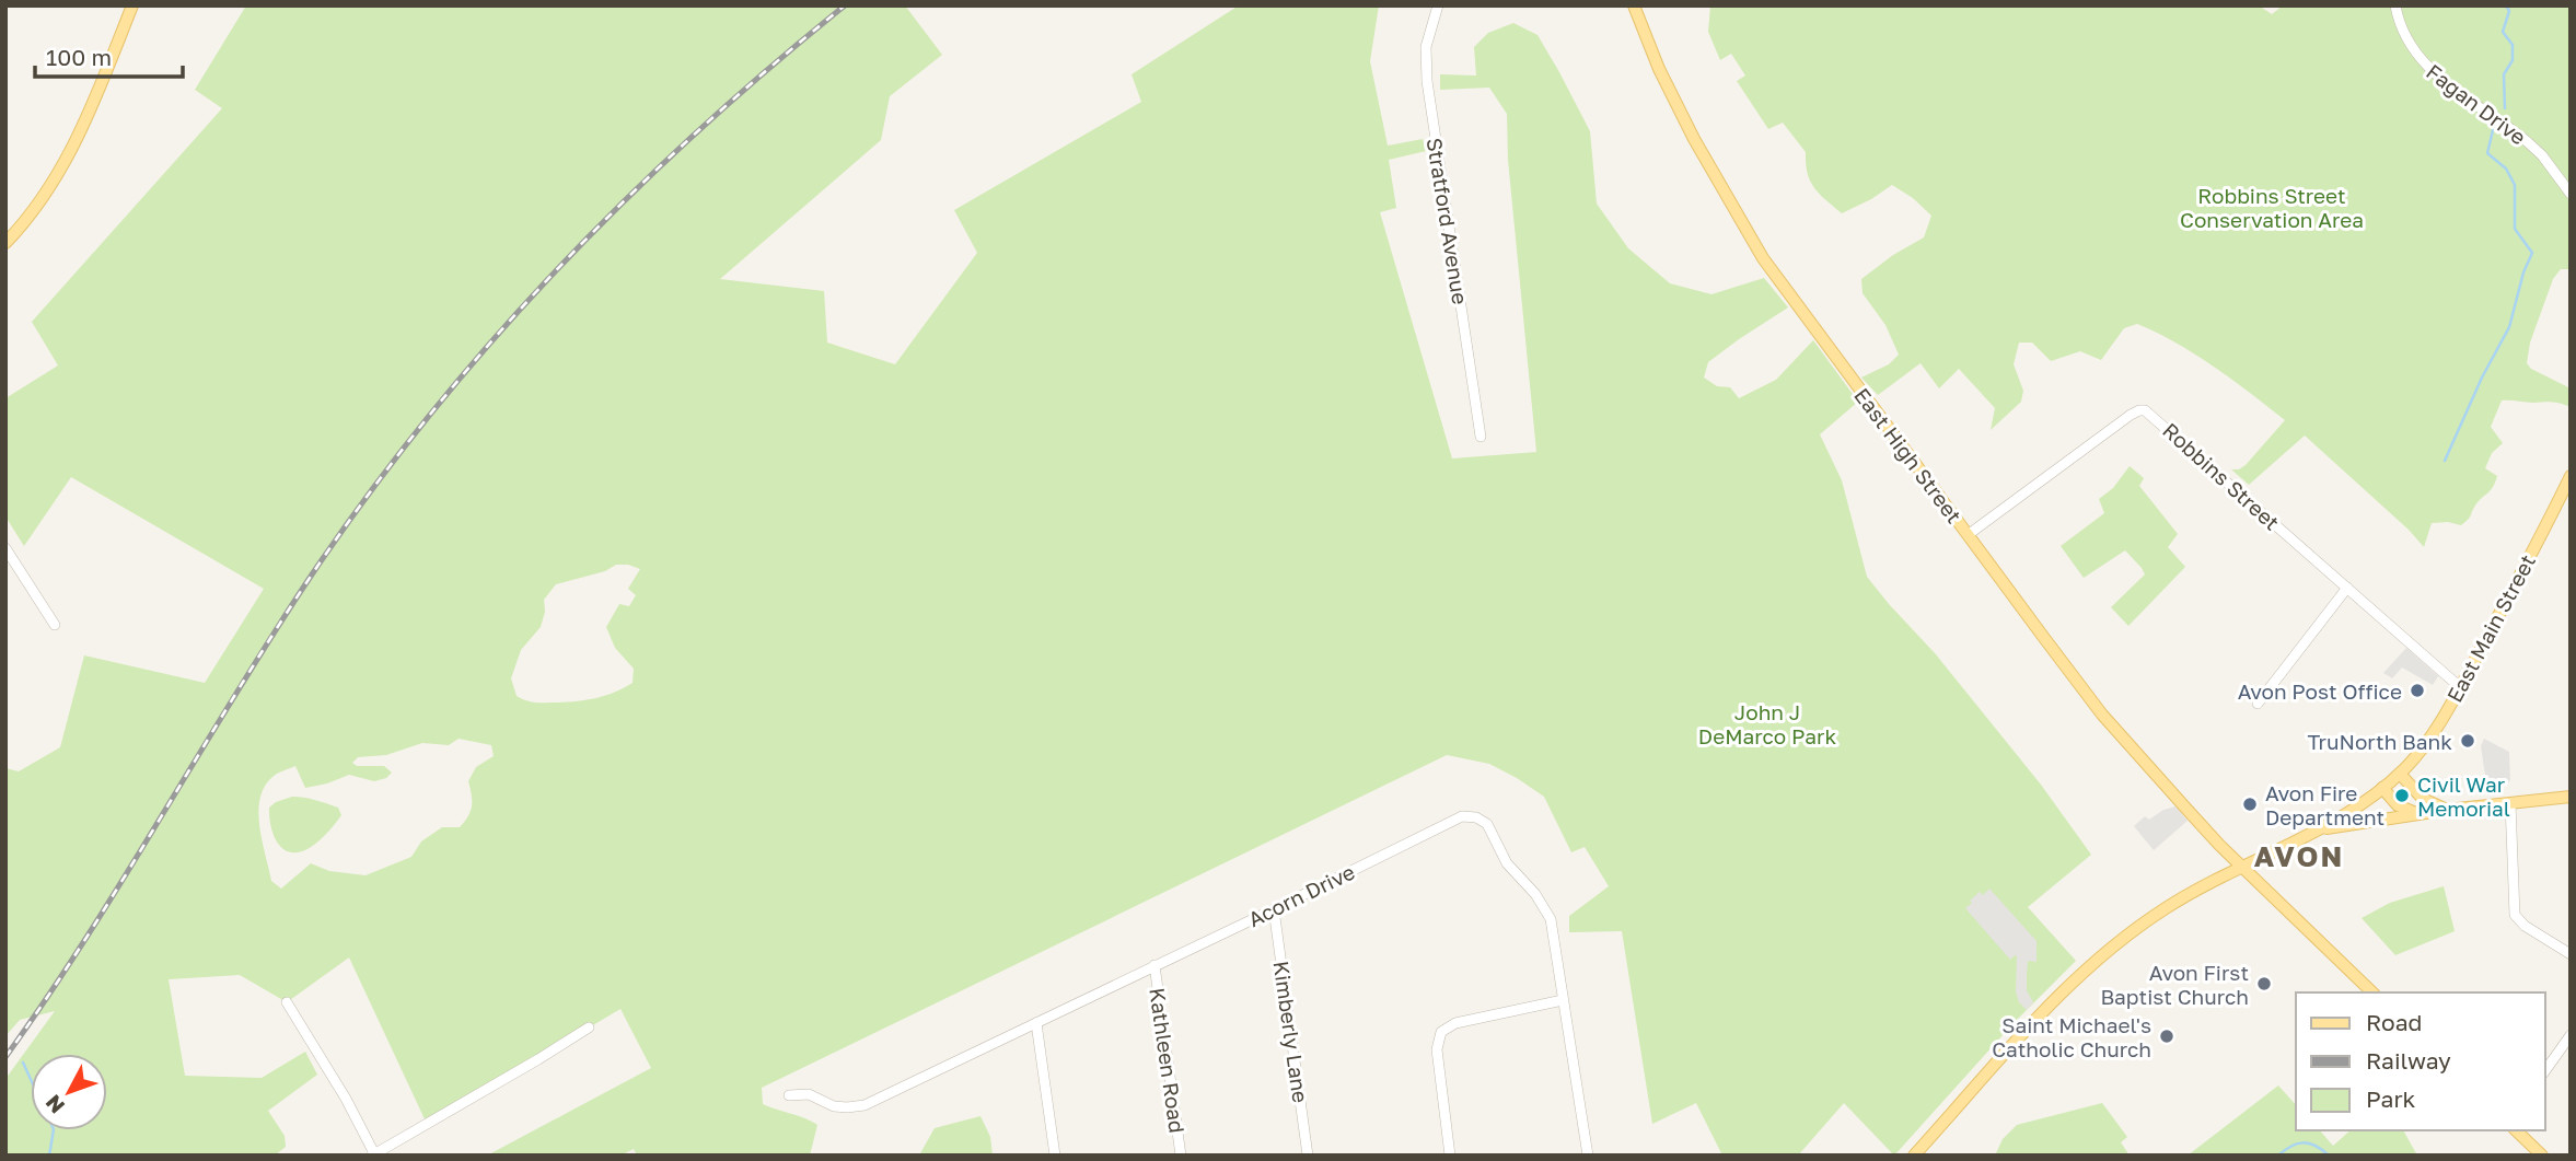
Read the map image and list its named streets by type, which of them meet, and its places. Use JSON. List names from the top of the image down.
{
  "streets": {
    "main road": ["East High Street", "East Main Street"],
    "street": [
      "Fagan Drive",
      "Stratford Avenue",
      "Robbins Street",
      "Acorn Drive",
      "Kimberly Lane",
      "Kathleen Road"
    ]
  },
  "crossings": [
    ["East High Street", "Robbins Street"],
    ["Robbins Street", "East Main Street"],
    ["Acorn Drive", "Kimberly Lane"],
    ["Acorn Drive", "Kathleen Road"]
  ],
  "districts": ["AVON"],
  "parks": ["Robbins Street Conservation Area", "John J DeMarco Park"],
  "places": [
    "Avon Post Office",
    "TruNorth Bank",
    "Civil War Memorial",
    "Avon Fire Department",
    "Avon First Baptist Church",
    "Saint Michael's Catholic Church"
  ],
  "legend": ["Road", "Railway", "Park"],
  "scale_bar": "100 m",
  "north": "bottom left"
}
